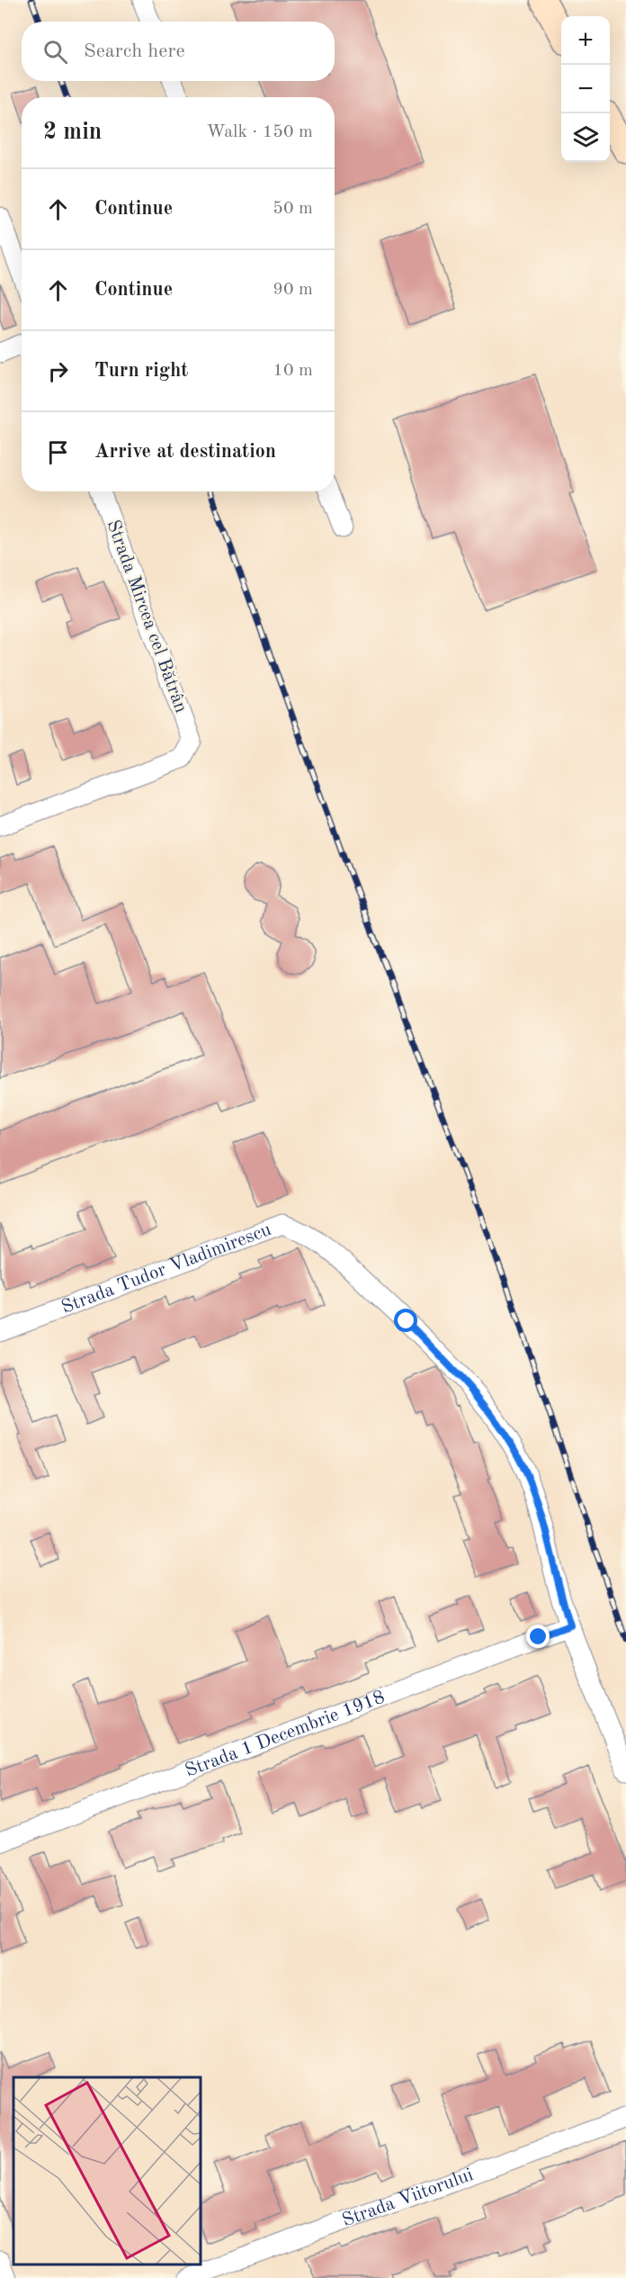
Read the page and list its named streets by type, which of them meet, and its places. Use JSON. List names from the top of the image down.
{
  "streets": {
    "street": [
      "Strada Mircea cel Bătrân",
      "Strada Tudor Vladimirescu",
      "Strada 1 Decembrie 1918",
      "Strada Viitorului"
    ]
  },
  "crossings": [
    ["Strada Tudor Vladimirescu", "Strada 1 Decembrie 1918"]
  ],
  "page": {
    "map_buttons": ["+", "−"],
    "search": "Search here",
    "heading": ["2 min", "Walk · 150 m"],
    "list": [
      ["Continue", "50 m"],
      ["Continue", "90 m"],
      ["Turn right", "10 m"],
      "Arrive at destination"
    ]
  }
}
